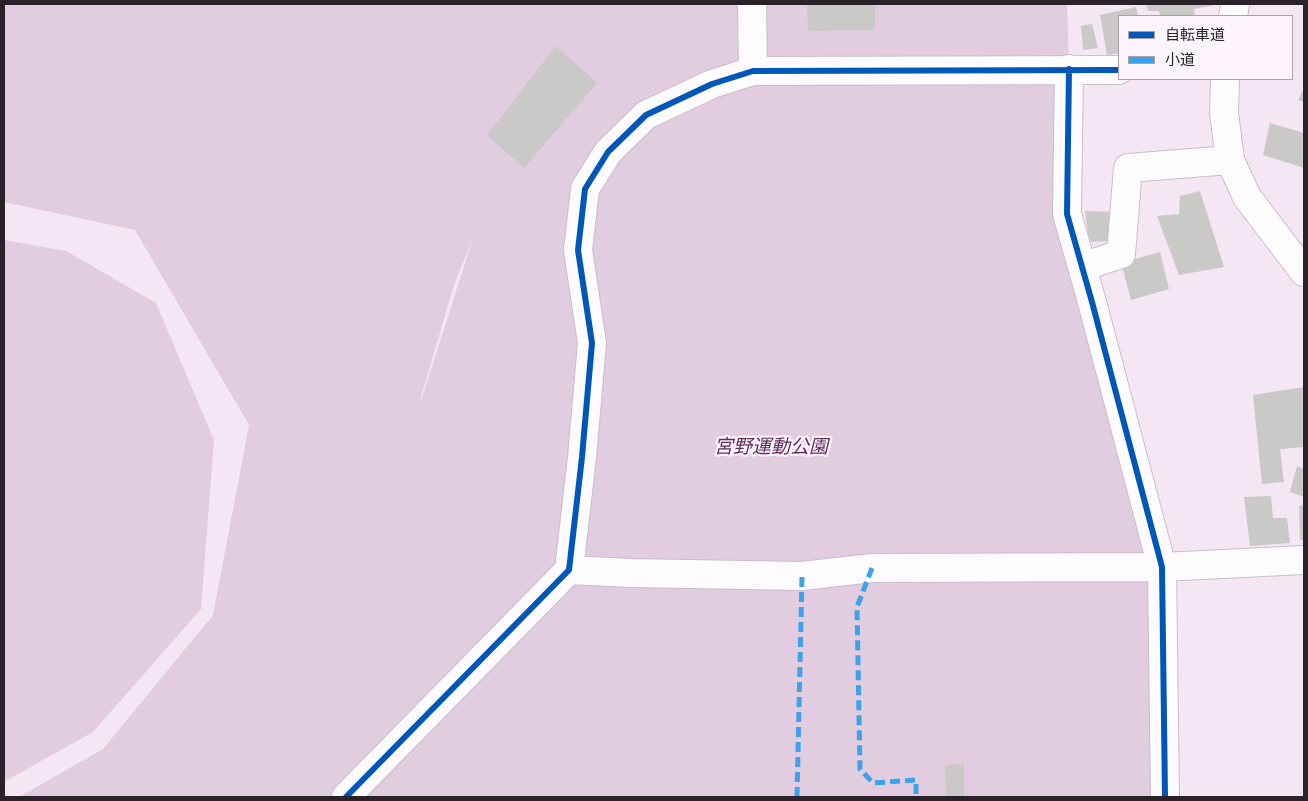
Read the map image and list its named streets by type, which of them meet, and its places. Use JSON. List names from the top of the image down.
{
  "parks": ["宮野運動公園"],
  "legend": ["自転車道", "小道"]
}
